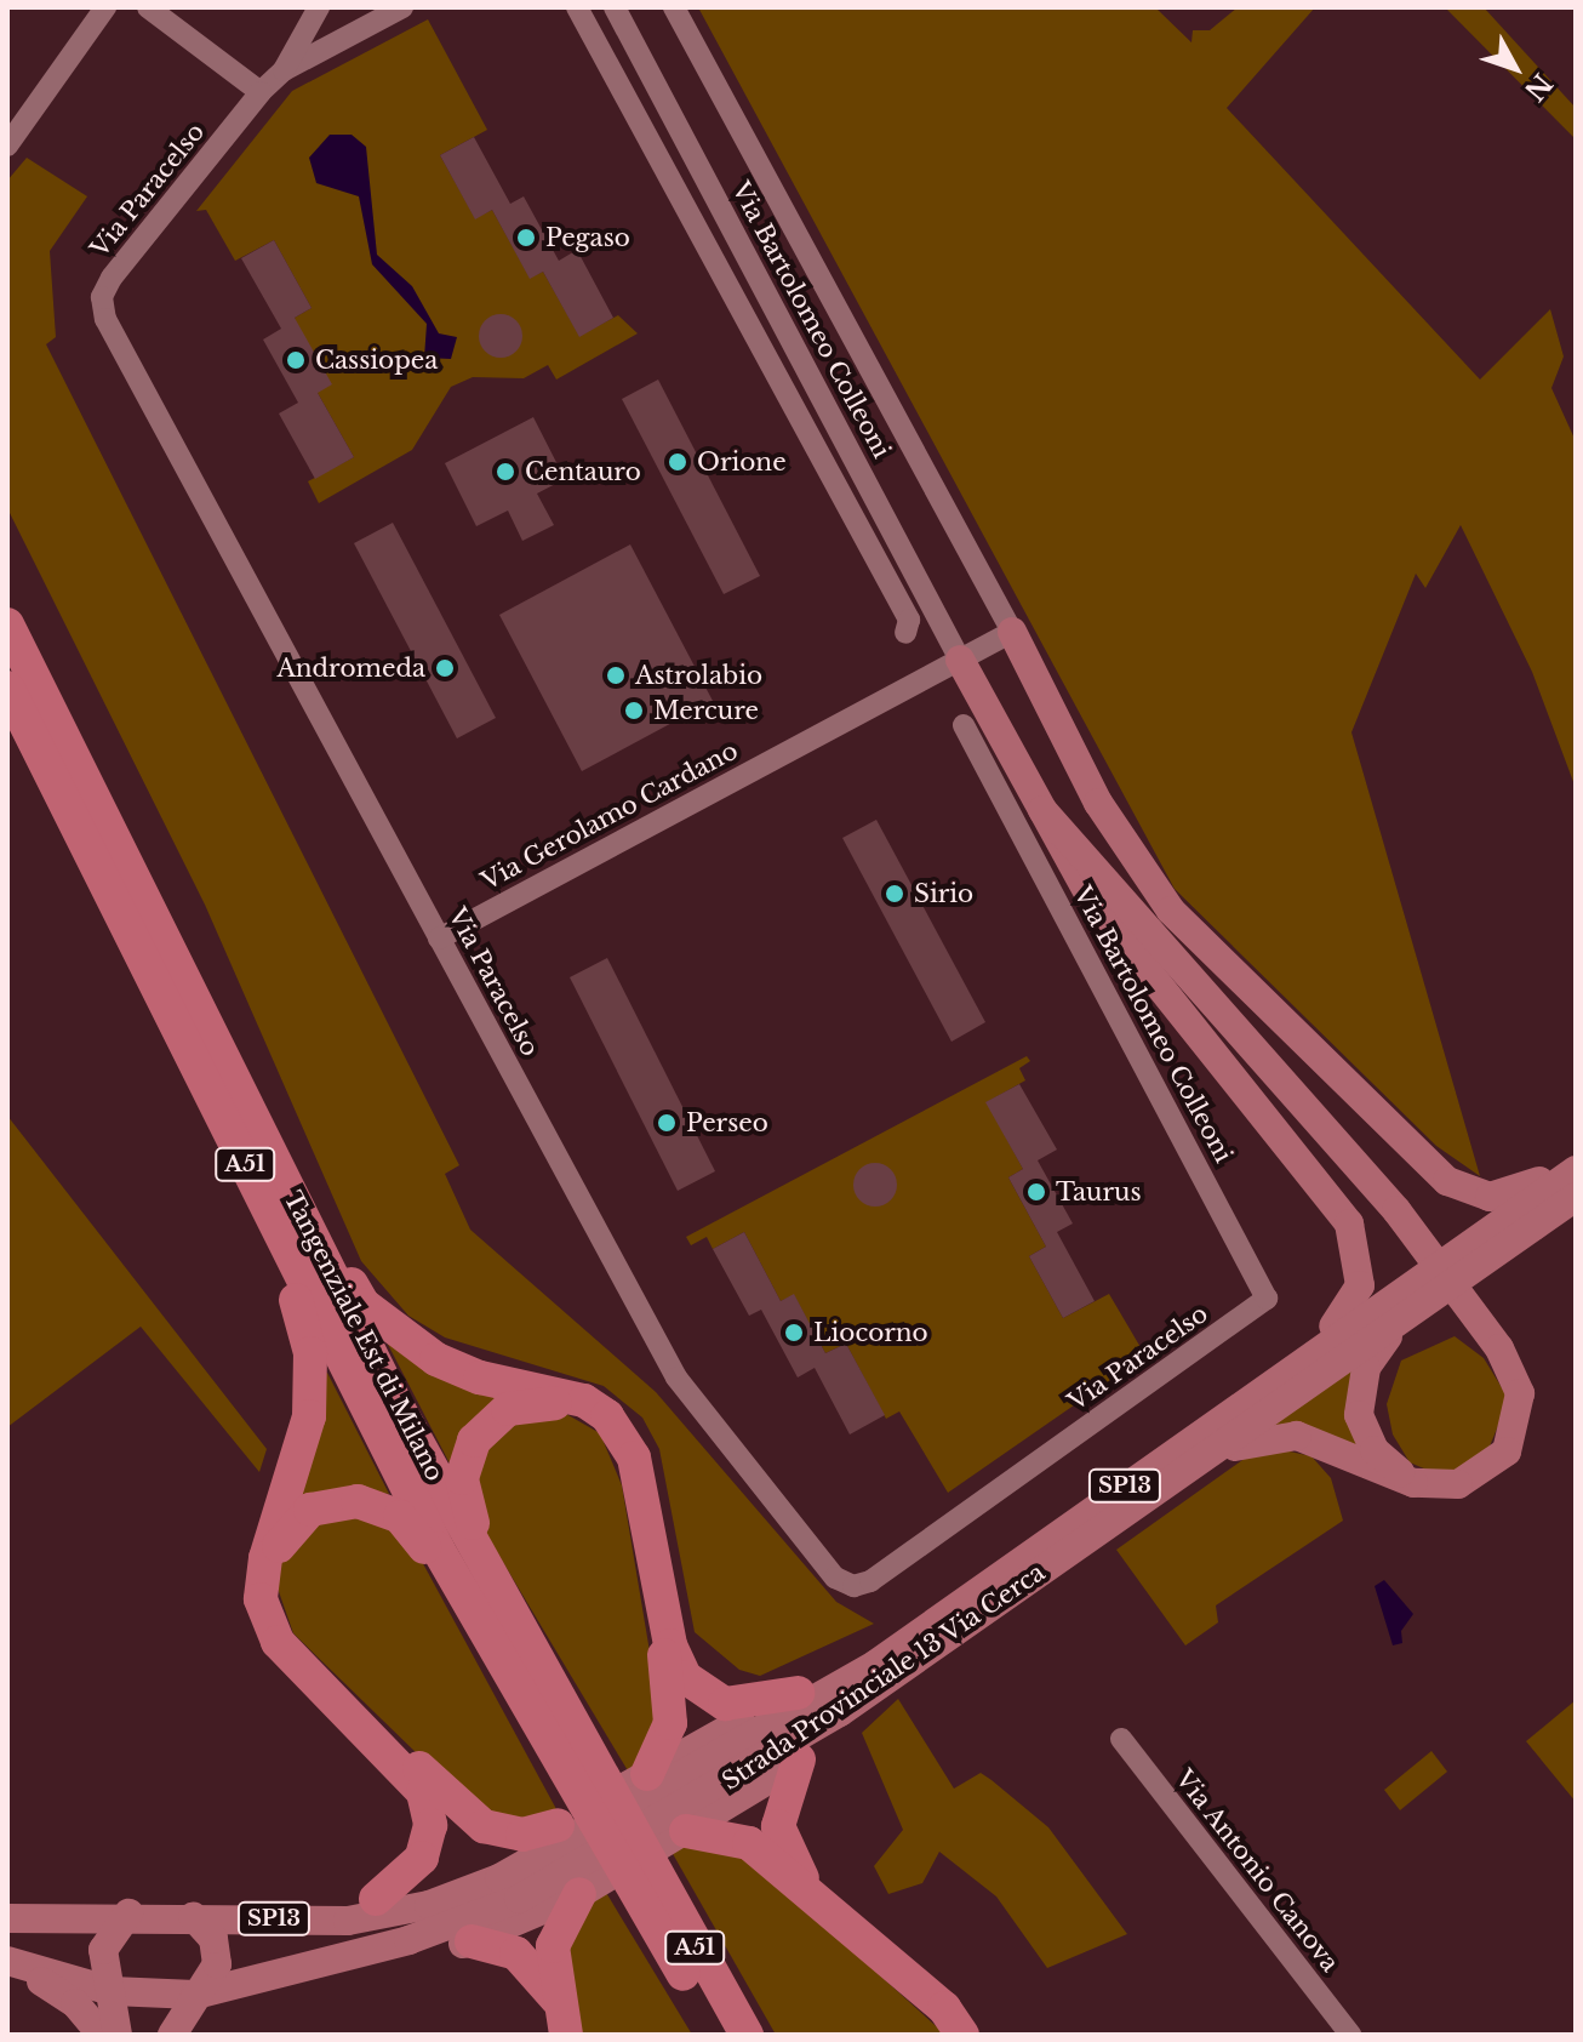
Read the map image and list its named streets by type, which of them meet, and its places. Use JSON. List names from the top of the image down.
{
  "streets": {
    "highway": ["A51", "Tangenziale Est di Milano"],
    "main road": ["SP13", "Strada Provinciale 13 Via Cerca"],
    "street": [
      "Via Paracelso",
      "Via Bartolomeo Colleoni",
      "Via Gerolamo Cardano",
      "Via Antonio Canova"
    ]
  },
  "crossings": [
    ["Via Paracelso", "Via Bartolomeo Colleoni"],
    ["Via Paracelso", "Via Gerolamo Cardano"],
    ["Via Bartolomeo Colleoni", "Via Gerolamo Cardano"]
  ],
  "places": [
    "Pegaso",
    "Cassiopea",
    "Orione",
    "Centauro",
    "Andromeda",
    "Astrolabio",
    "Mercure",
    "Sirio",
    "Perseo",
    "Taurus",
    "Liocorno"
  ],
  "north": "bottom right"
}
